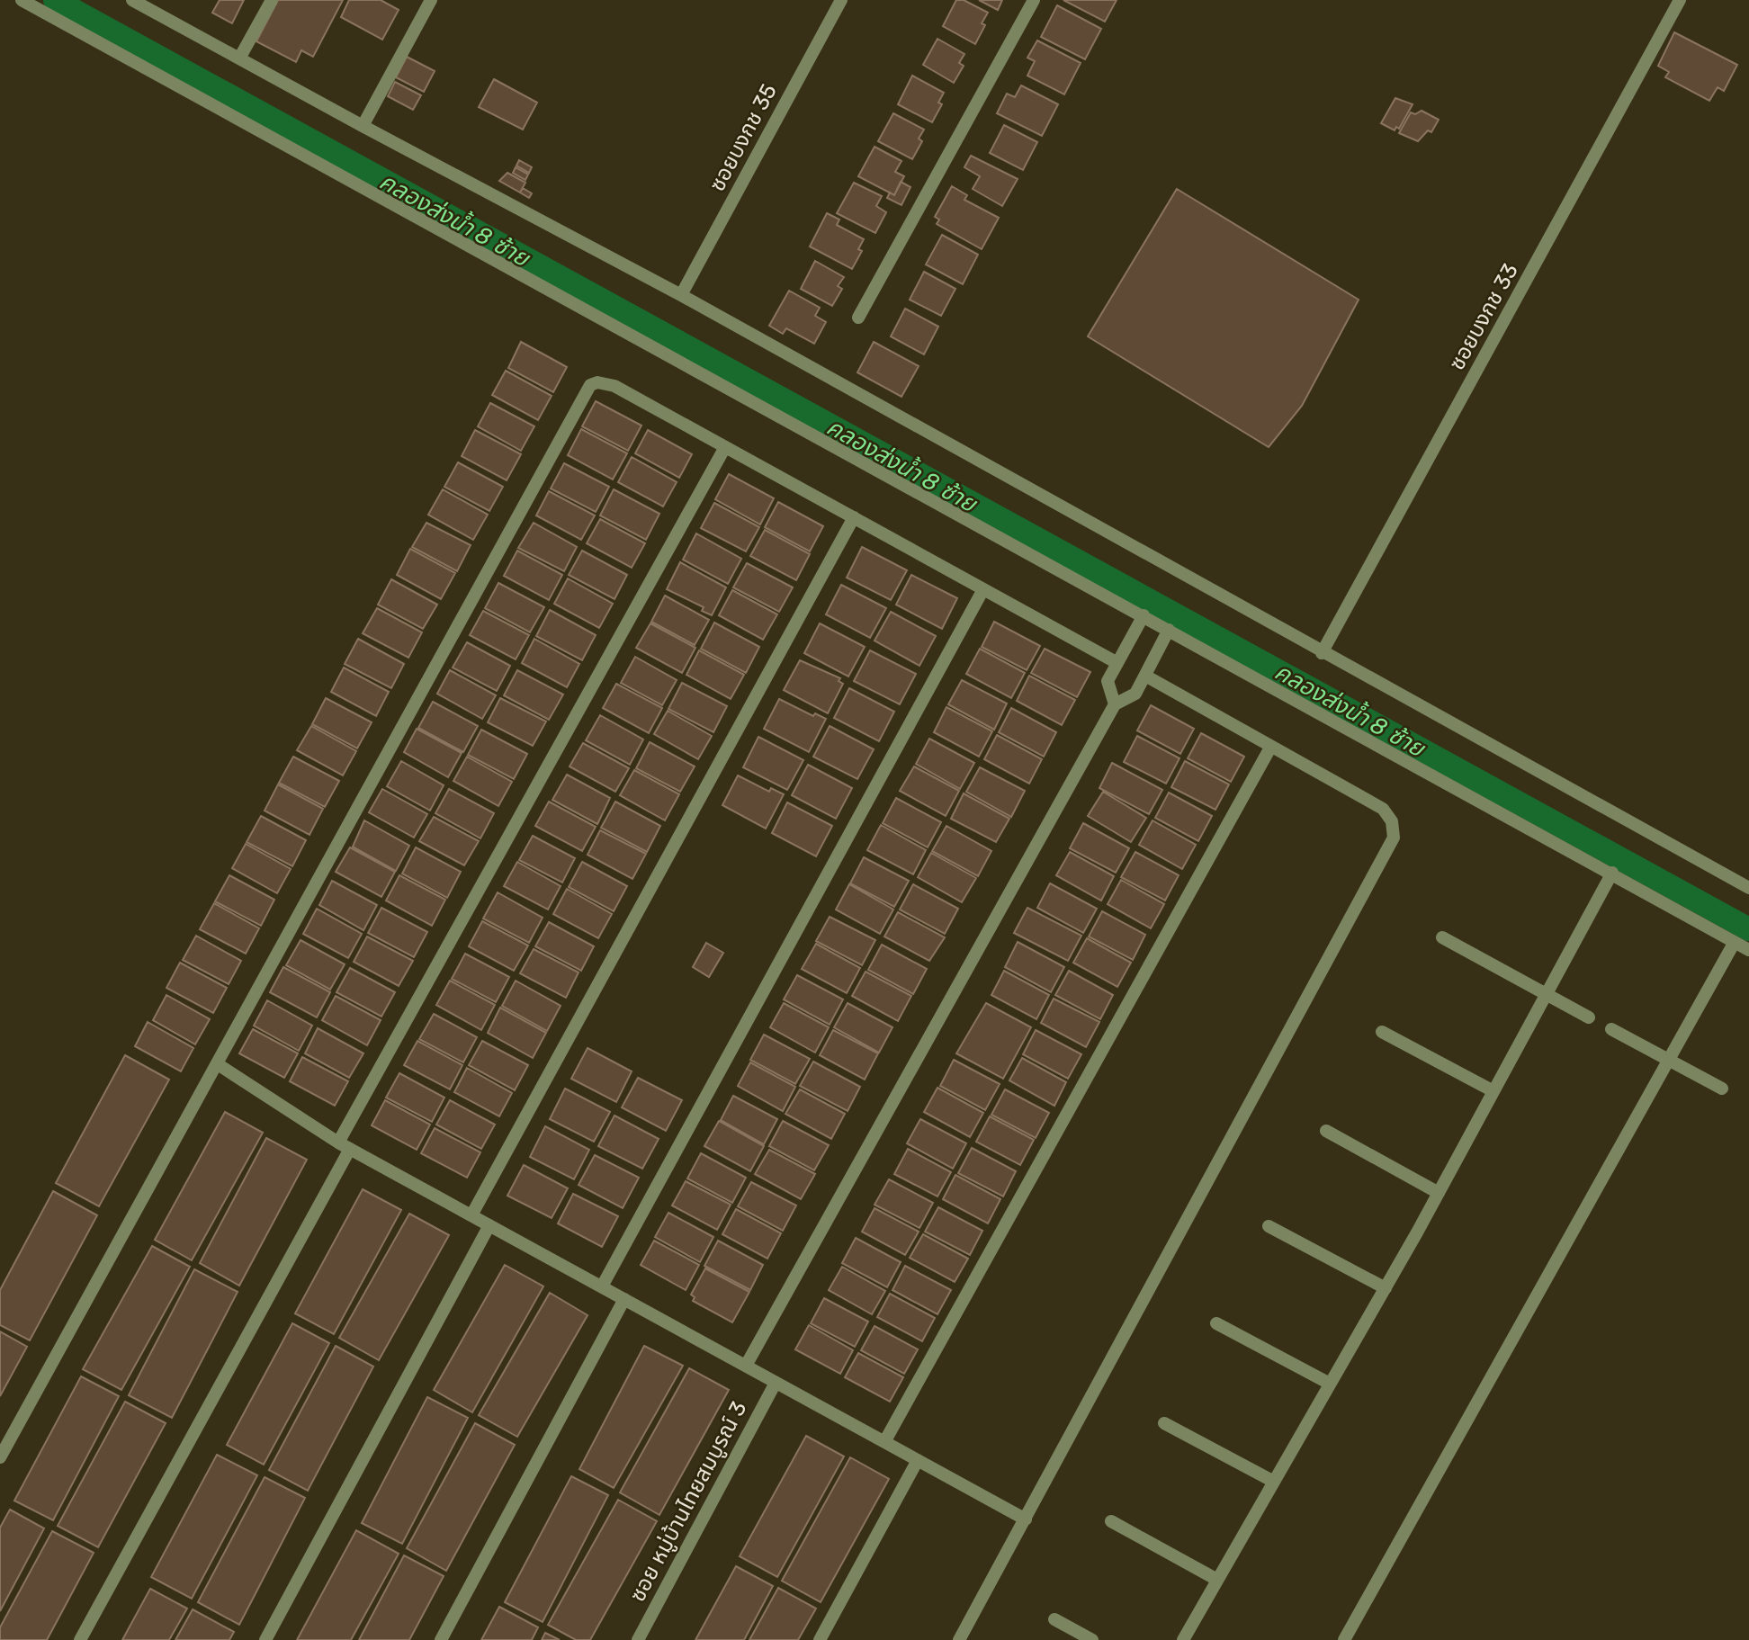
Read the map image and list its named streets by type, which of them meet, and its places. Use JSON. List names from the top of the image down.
{
  "streets": {
    "street": ["ซอยบงกช 35", "ซอยบงกช 33", "ซอย หมู่บ้านไทยสมบูรณ์ 3"]
  },
  "water": ["คลองส่งน้ำ 8 ซ้าย"]
}
